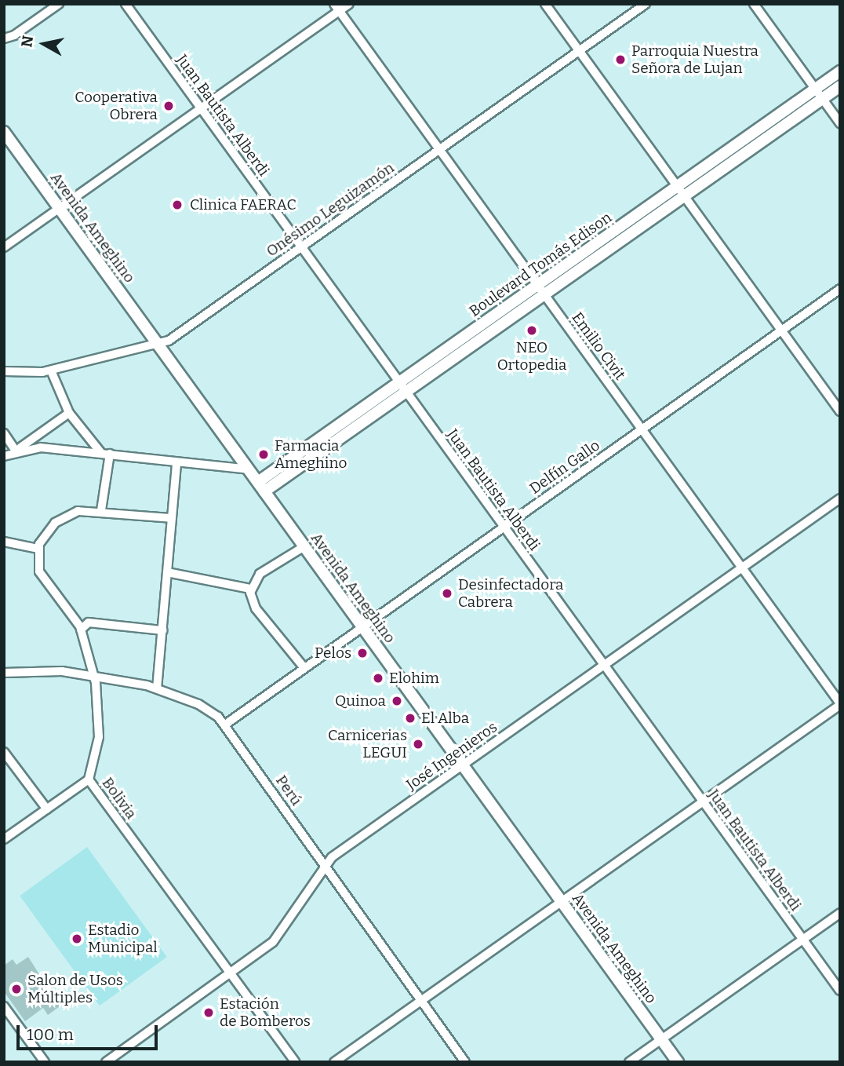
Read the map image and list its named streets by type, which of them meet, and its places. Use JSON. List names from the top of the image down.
{
  "streets": {
    "main road": ["Avenida Ameghino", "Boulevard Tomás Edison"],
    "street": [
      "Juan Bautista Alberdi",
      "Onésimo Leguizamón",
      "Emilio Civit",
      "Delfín Gallo",
      "José Ingenieros",
      "Perú",
      "Bolivia"
    ]
  },
  "crossings": [
    ["Juan Bautista Alberdi", "Onésimo Leguizamón"],
    ["Juan Bautista Alberdi", "Boulevard Tomás Edison"],
    ["Juan Bautista Alberdi", "Delfín Gallo"],
    ["Juan Bautista Alberdi", "José Ingenieros"],
    ["Onésimo Leguizamón", "Avenida Ameghino"],
    ["Onésimo Leguizamón", "Emilio Civit"],
    ["Avenida Ameghino", "Boulevard Tomás Edison"],
    ["Avenida Ameghino", "Delfín Gallo"],
    ["Avenida Ameghino", "José Ingenieros"],
    ["Boulevard Tomás Edison", "Emilio Civit"],
    ["Emilio Civit", "Delfín Gallo"],
    ["Emilio Civit", "José Ingenieros"],
    ["Delfín Gallo", "Perú"],
    ["José Ingenieros", "Perú"],
    ["José Ingenieros", "Bolivia"],
    ["Perú", "Bolivia"]
  ],
  "places": [
    "Parroquia Nuestra Señora de Lujan",
    "Cooperativa Obrera",
    "Clinica FAERAC",
    "NEO Ortopedia",
    "Farmacia Ameghino",
    "Desinfectadora Cabrera",
    "Pelos",
    "Elohim",
    "Quinoa",
    "El Alba",
    "Carnicerias LEGUI",
    "Estadio Municipal",
    "Salon de Usos Múltiples",
    "Estación de Bomberos"
  ],
  "scale_bar": "100 m",
  "north": "left"
}
